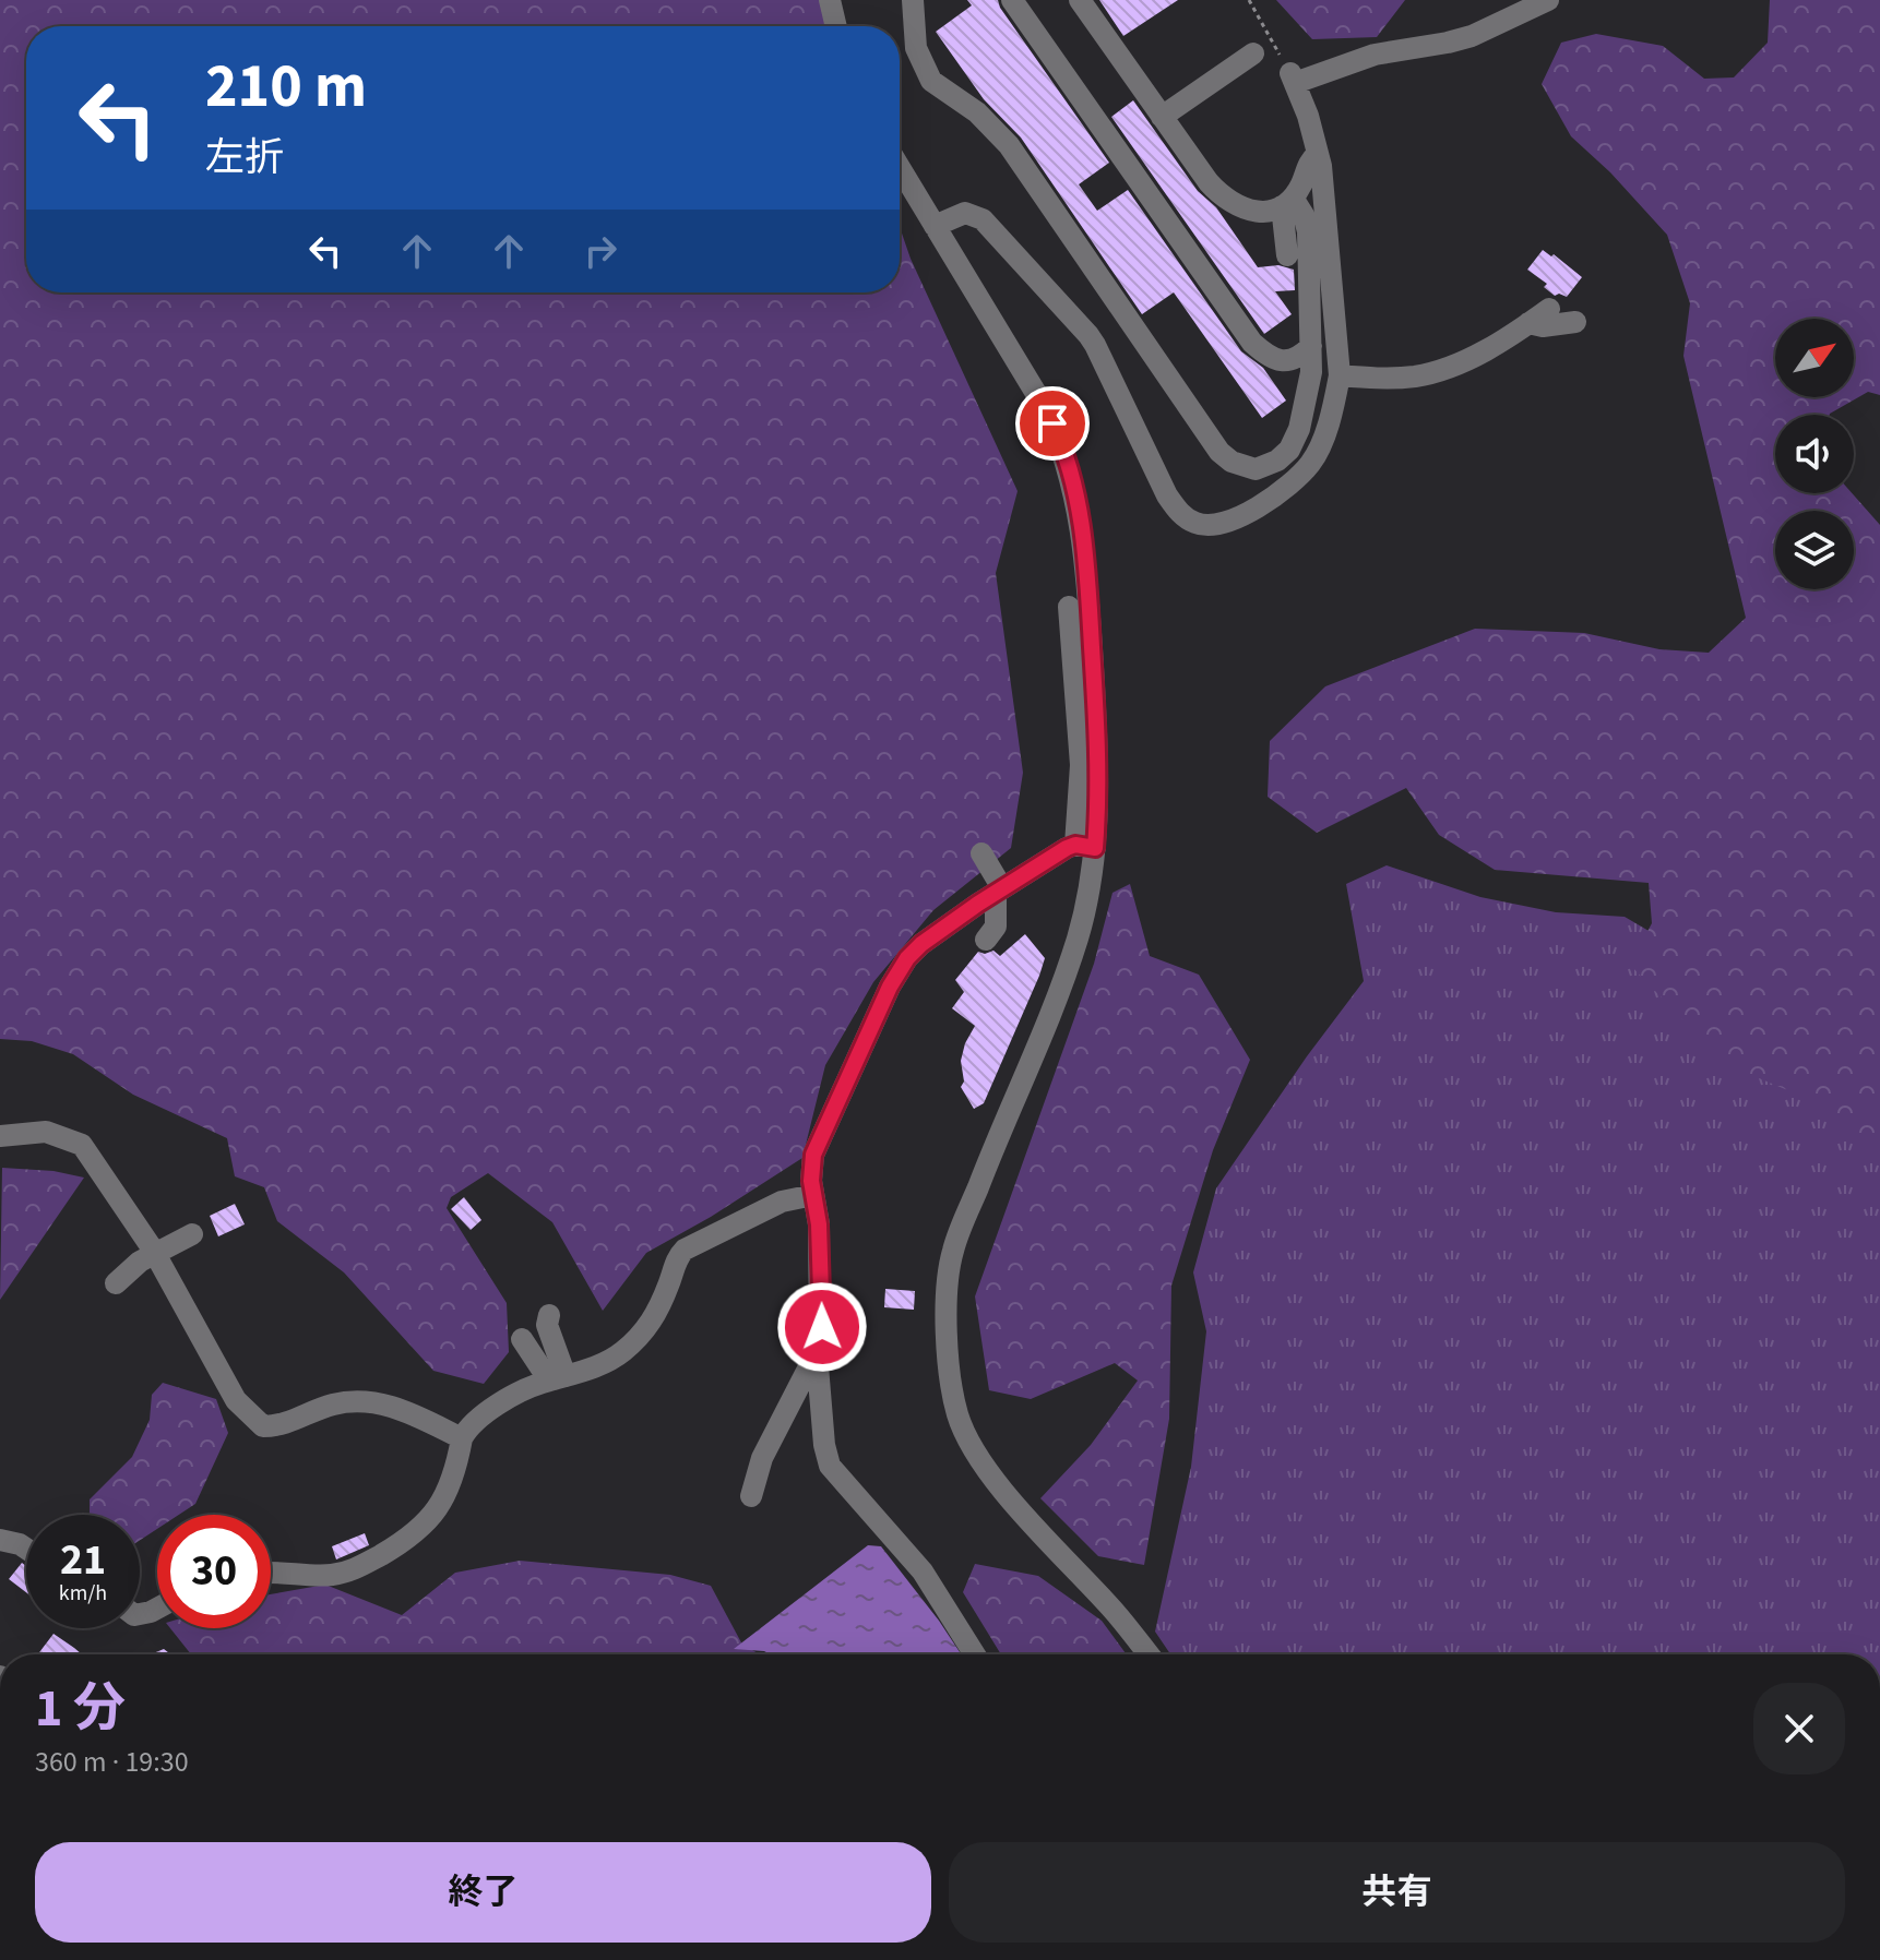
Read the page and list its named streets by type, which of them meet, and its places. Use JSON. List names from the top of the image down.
{
  "north": "top right",
  "page": {
    "turn": ["210 m", "左折"],
    "speed": "21 km/h",
    "limit": "30",
    "heading": ["1 分", "360 m · 19:30"],
    "buttons": ["終了", "共有"]
  }
}
